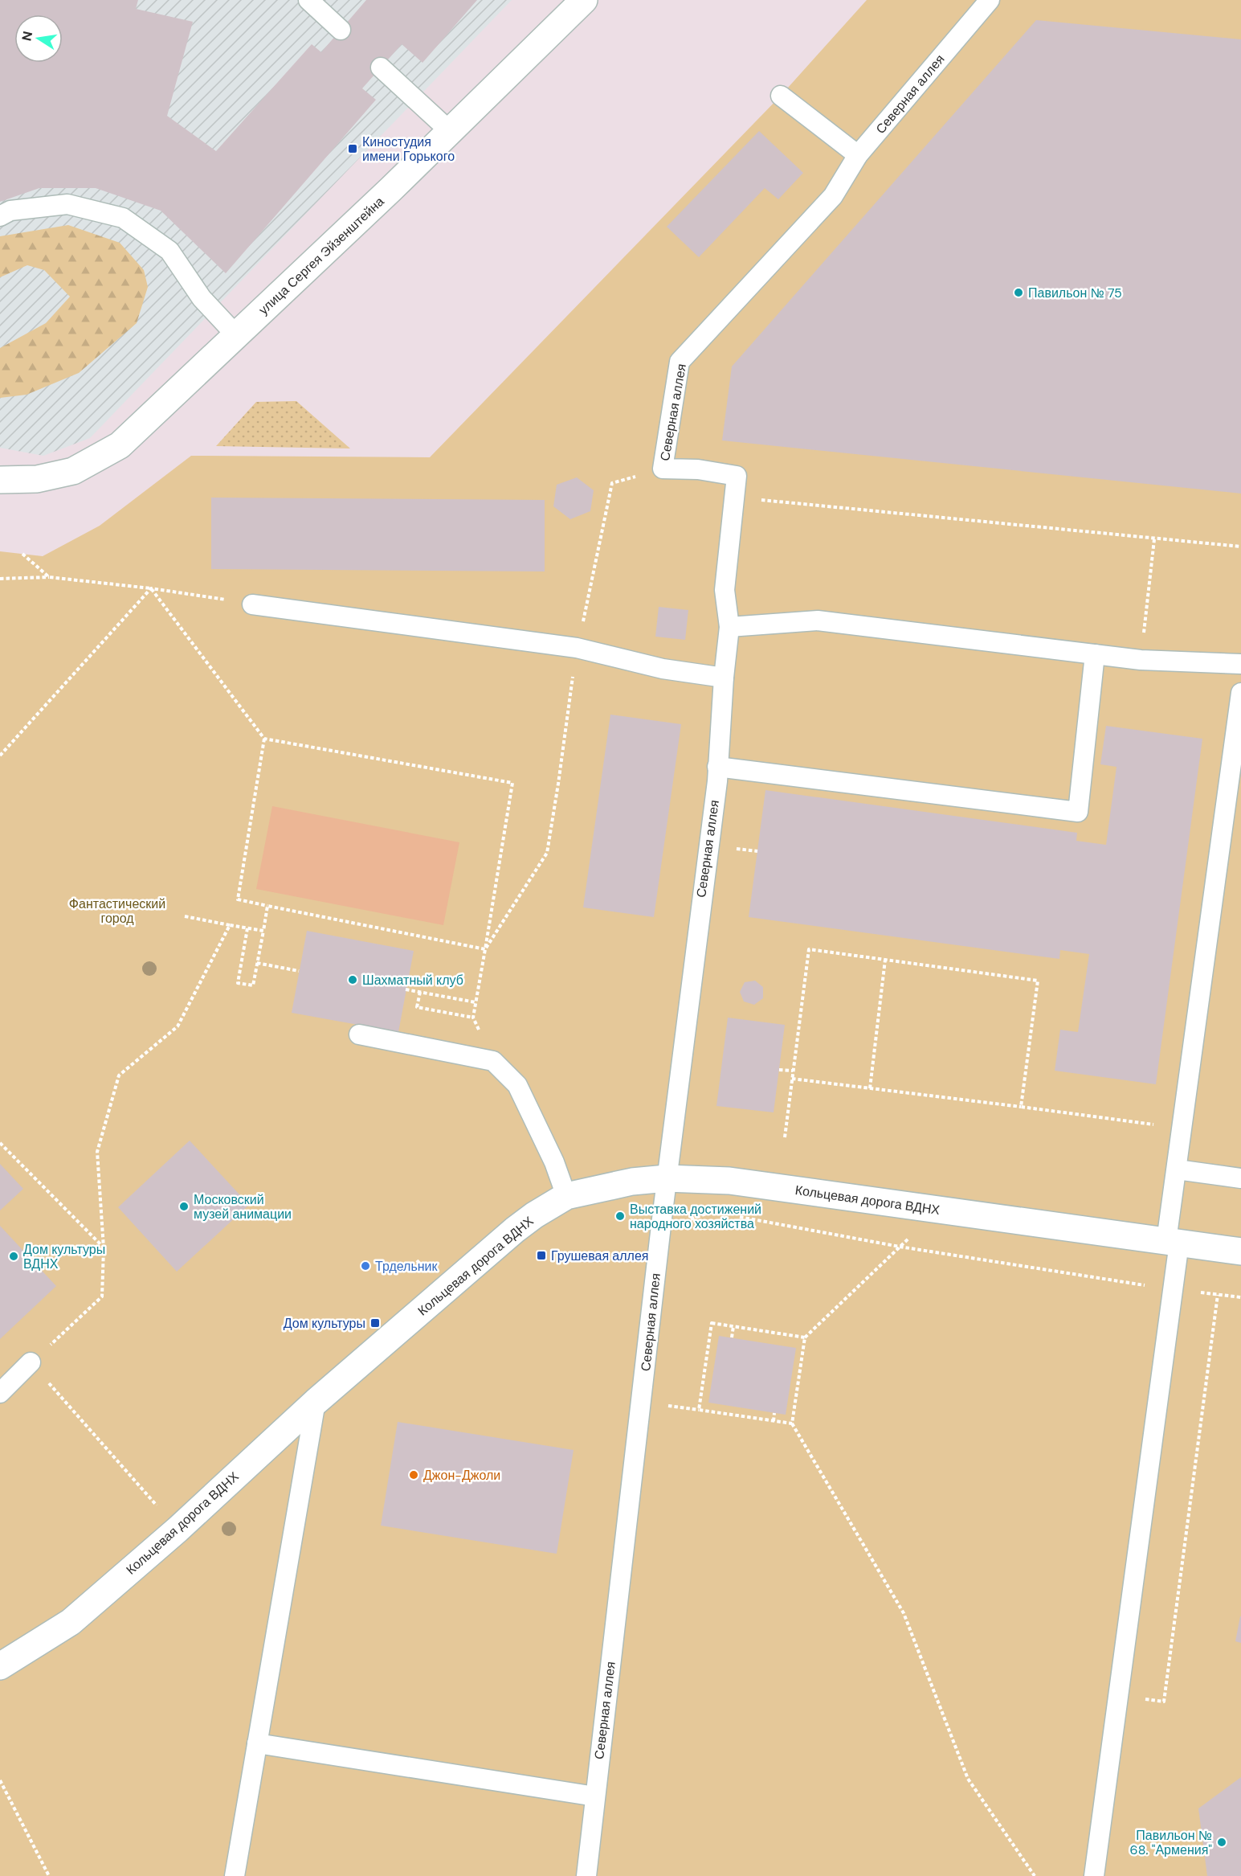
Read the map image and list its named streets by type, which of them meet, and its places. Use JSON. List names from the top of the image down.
{
  "streets": {
    "street": ["улица Сергея Эйзенштейна", "Кольцевая дорога ВДНХ"],
    "lane": ["Северная аллея"]
  },
  "crossings": [
    ["Северная аллея", "Кольцевая дорога ВДНХ"]
  ],
  "parks": ["Фантастический город"],
  "places": {
    "transit": ["Киностудия имени Горького", "Грушевая аллея", "Дом культуры"],
    "other": [
      "Павильон № 75",
      "Шахматный клуб",
      "Московский музей анимации",
      "Выставка достижений народного хозяйства",
      "Дом культуры ВДНХ",
      "Трдельник",
      "Джон-Джоли",
      "Павильон № 68. \"Армения\""
    ]
  },
  "north": "left"
}
